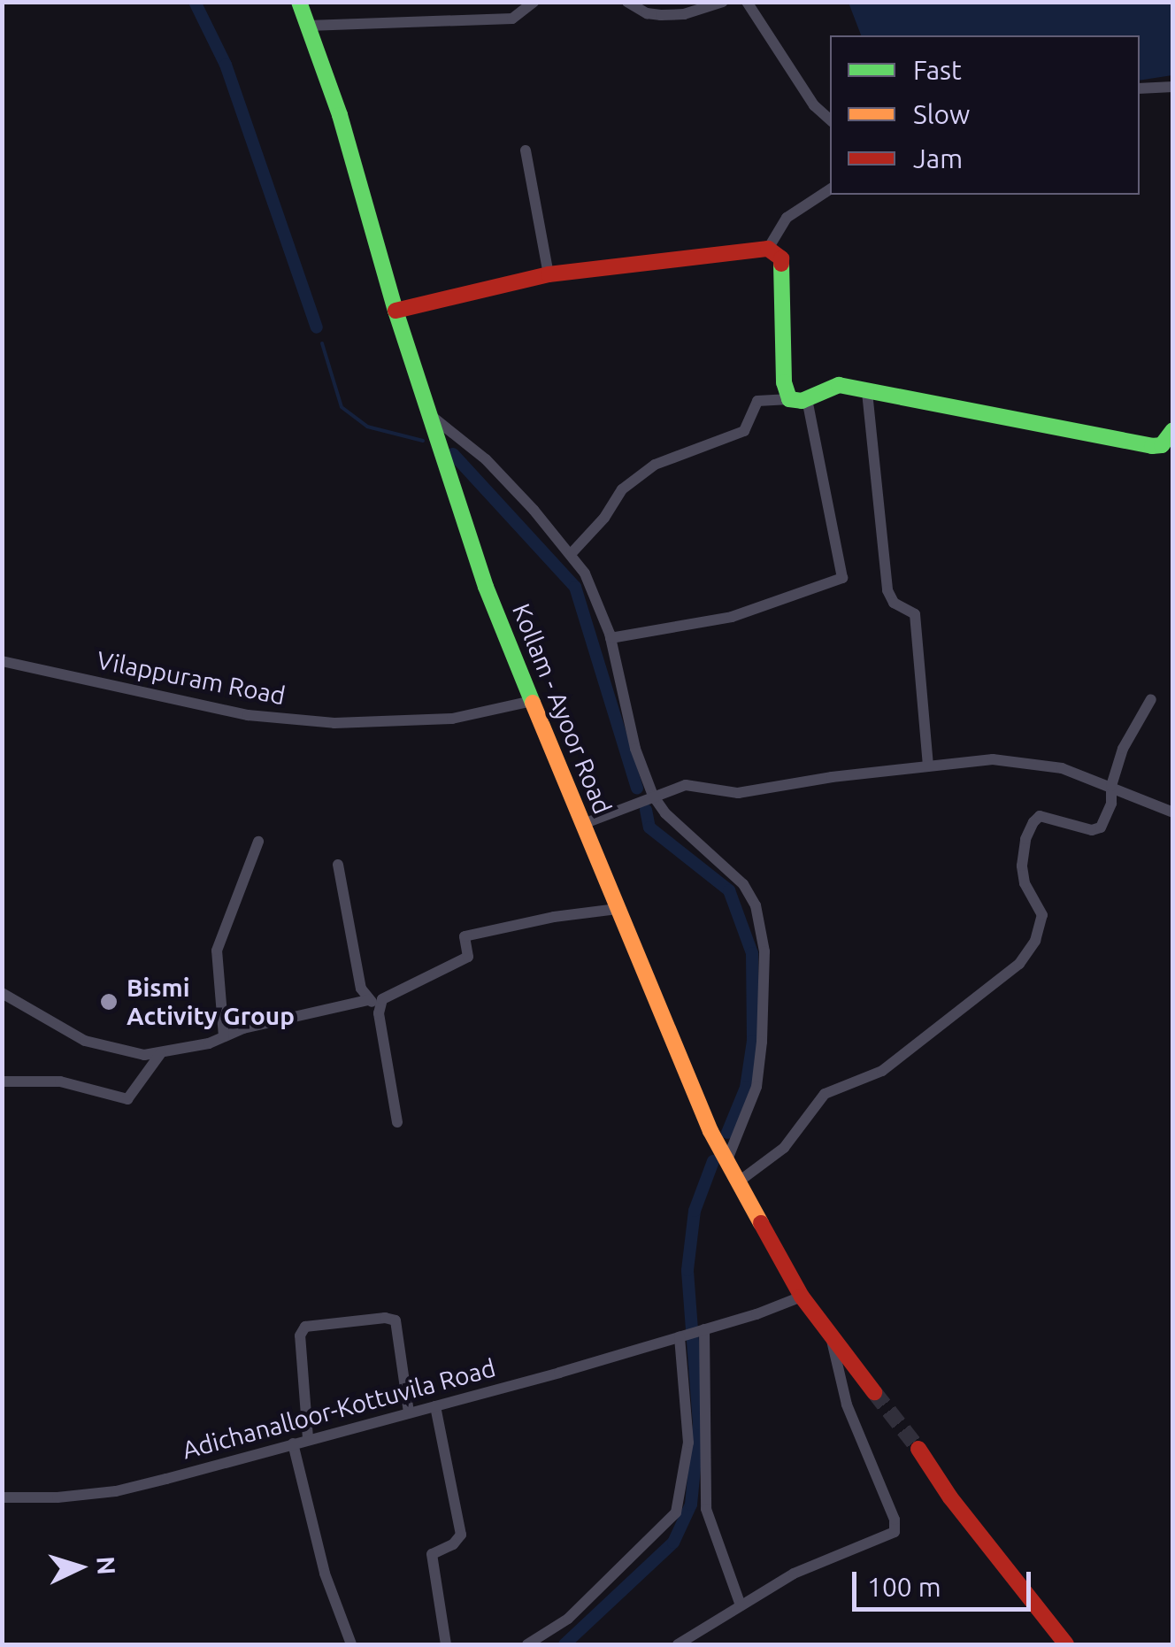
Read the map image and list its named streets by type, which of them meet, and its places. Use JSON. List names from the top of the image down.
{
  "streets": {
    "main road": ["Kollam - Ayoor Road"],
    "street": ["Vilappuram Road", "Adichanalloor-Kottuvila Road"]
  },
  "crossings": [
    ["Vilappuram Road", "Kollam - Ayoor Road"],
    ["Kollam - Ayoor Road", "Adichanalloor-Kottuvila Road"]
  ],
  "places": ["Bismi Activity Group"],
  "legend": ["Fast", "Slow", "Jam"],
  "scale_bar": "100 m",
  "north": "right"
}
